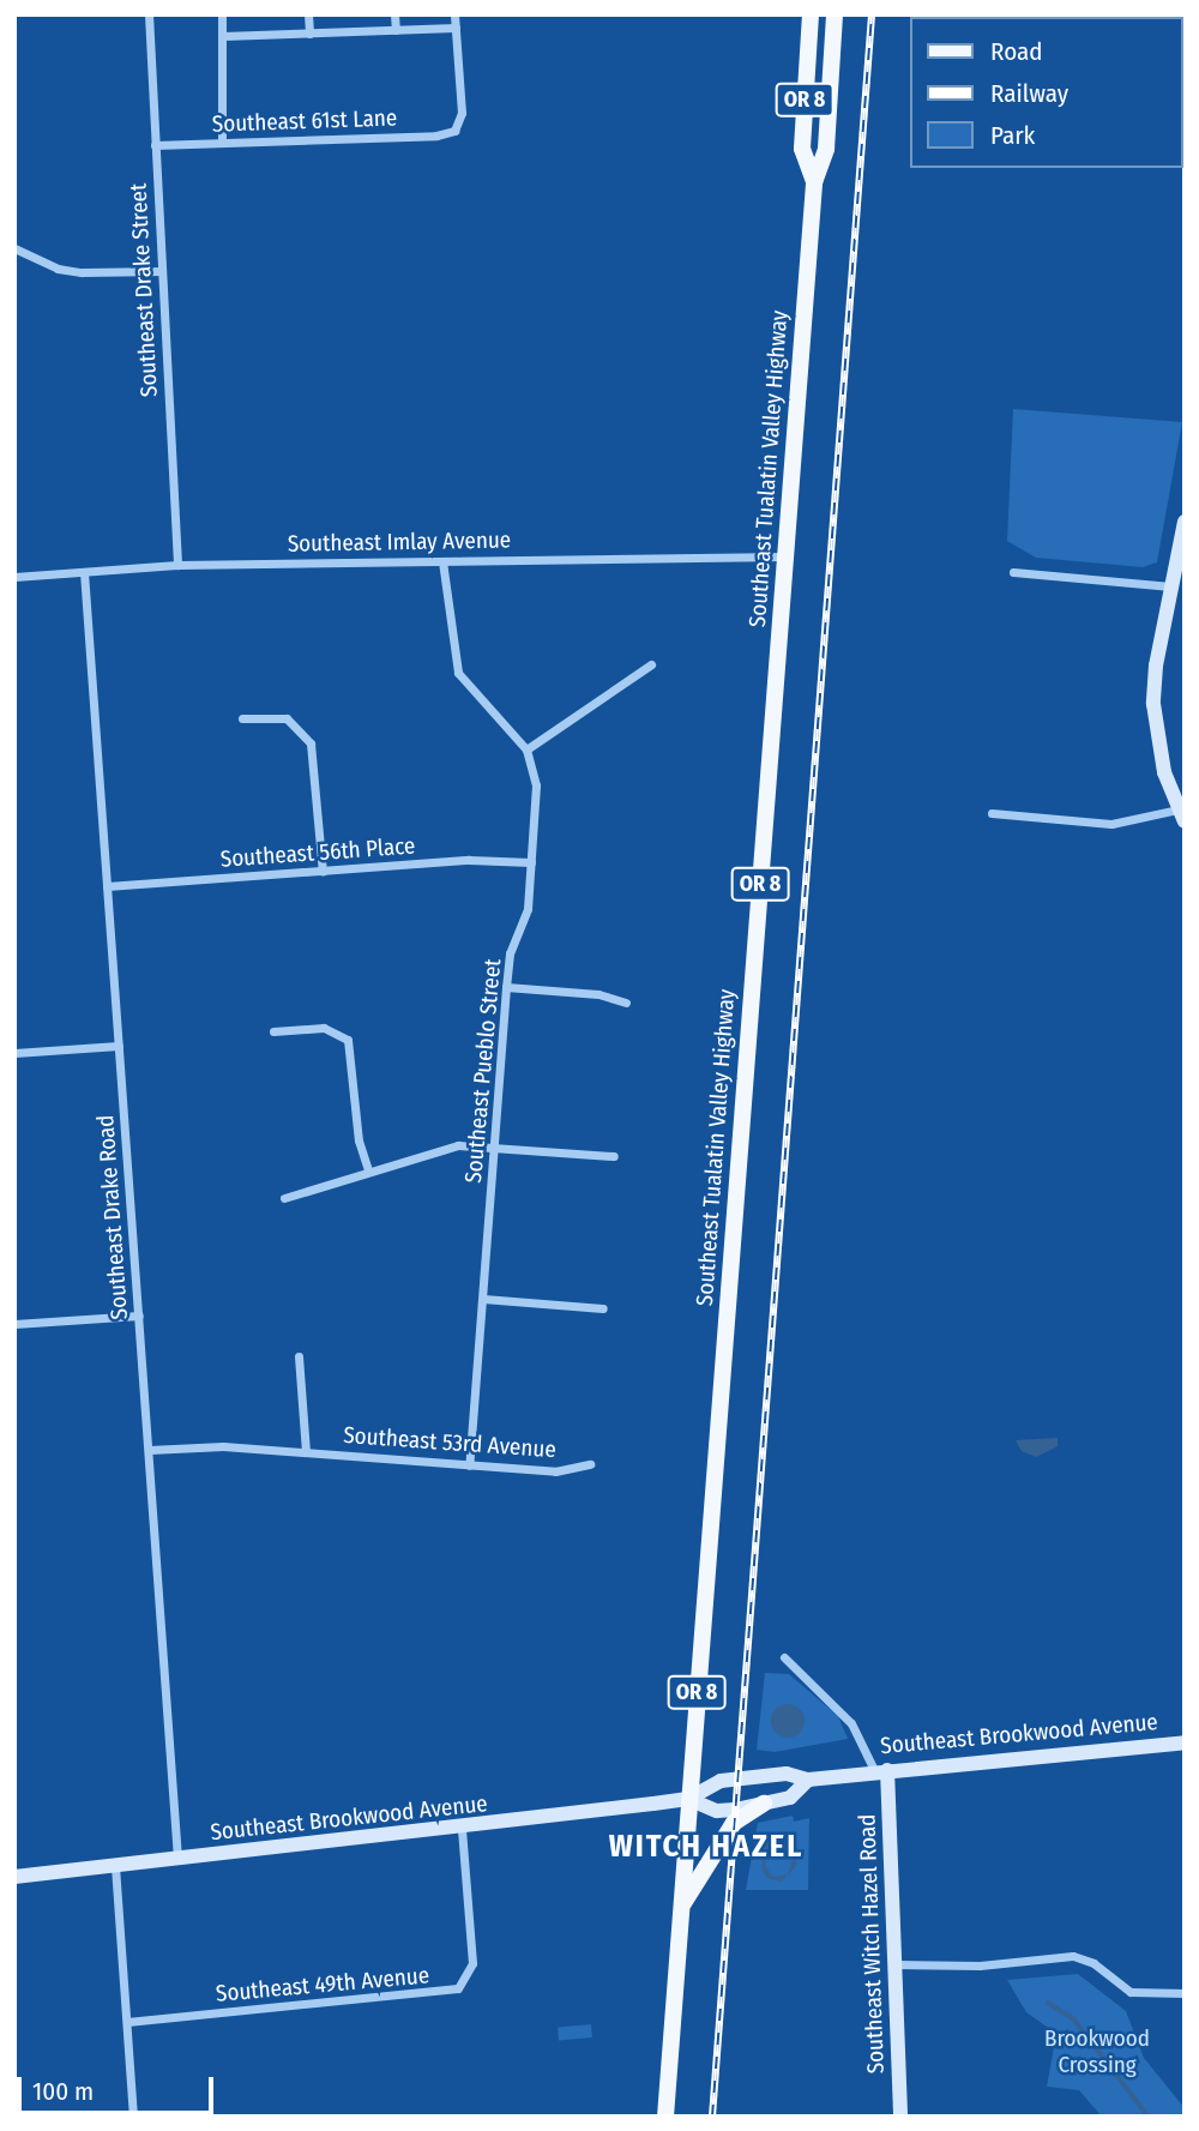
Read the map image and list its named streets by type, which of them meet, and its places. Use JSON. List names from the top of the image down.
{
  "streets": {
    "main road": [
      "OR 8",
      "Southeast Tualatin Valley Highway",
      "Southeast Brookwood Avenue",
      "Southeast Witch Hazel Road"
    ],
    "street": [
      "Southeast 61st Lane",
      "Southeast Drake Street",
      "Southeast Imlay Avenue",
      "Southeast 56th Place",
      "Southeast Pueblo Street",
      "Southeast Drake Road",
      "Southeast 53rd Avenue",
      "Southeast 49th Avenue"
    ]
  },
  "crossings": [
    ["Southeast 61st Lane", "Southeast Drake Street"],
    ["Southeast Drake Street", "Southeast Imlay Avenue"],
    ["Southeast Tualatin Valley Highway", "Southeast Imlay Avenue"],
    ["Southeast Tualatin Valley Highway", "Southeast Brookwood Avenue"],
    ["Southeast Imlay Avenue", "Southeast Pueblo Street"],
    ["Southeast Imlay Avenue", "Southeast Drake Road"],
    ["Southeast 56th Place", "Southeast Pueblo Street"],
    ["Southeast 56th Place", "Southeast Drake Road"],
    ["Southeast Pueblo Street", "Southeast 53rd Avenue"],
    ["Southeast Drake Road", "Southeast 53rd Avenue"],
    ["Southeast Drake Road", "Southeast Brookwood Avenue"],
    ["Southeast Brookwood Avenue", "Southeast Witch Hazel Road"],
    ["Southeast Brookwood Avenue", "Southeast 49th Avenue"]
  ],
  "districts": ["WITCH HAZEL"],
  "parks": ["Brookwood Crossing"],
  "legend": ["Road", "Railway", "Park"],
  "scale_bar": "100 m"
}
